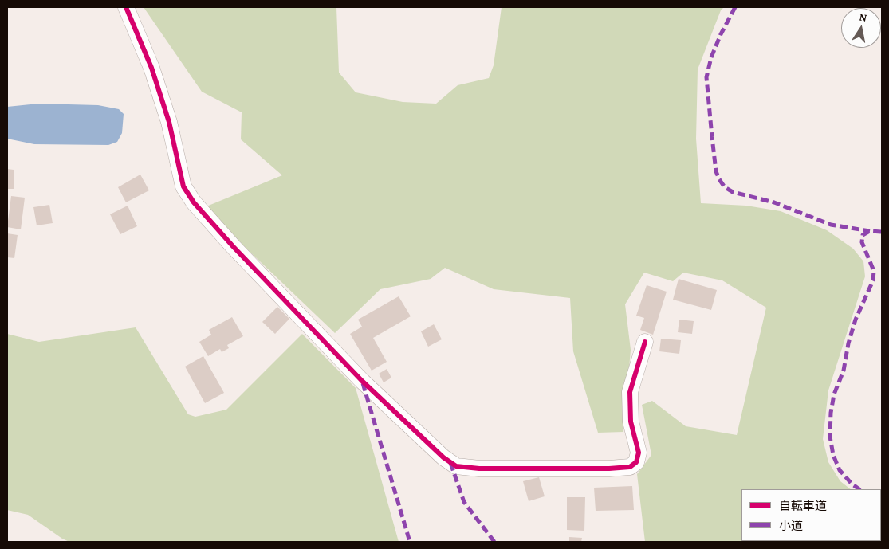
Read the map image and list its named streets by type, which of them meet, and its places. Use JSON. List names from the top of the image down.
{
  "legend": ["自転車道", "小道"],
  "north": "top"
}
